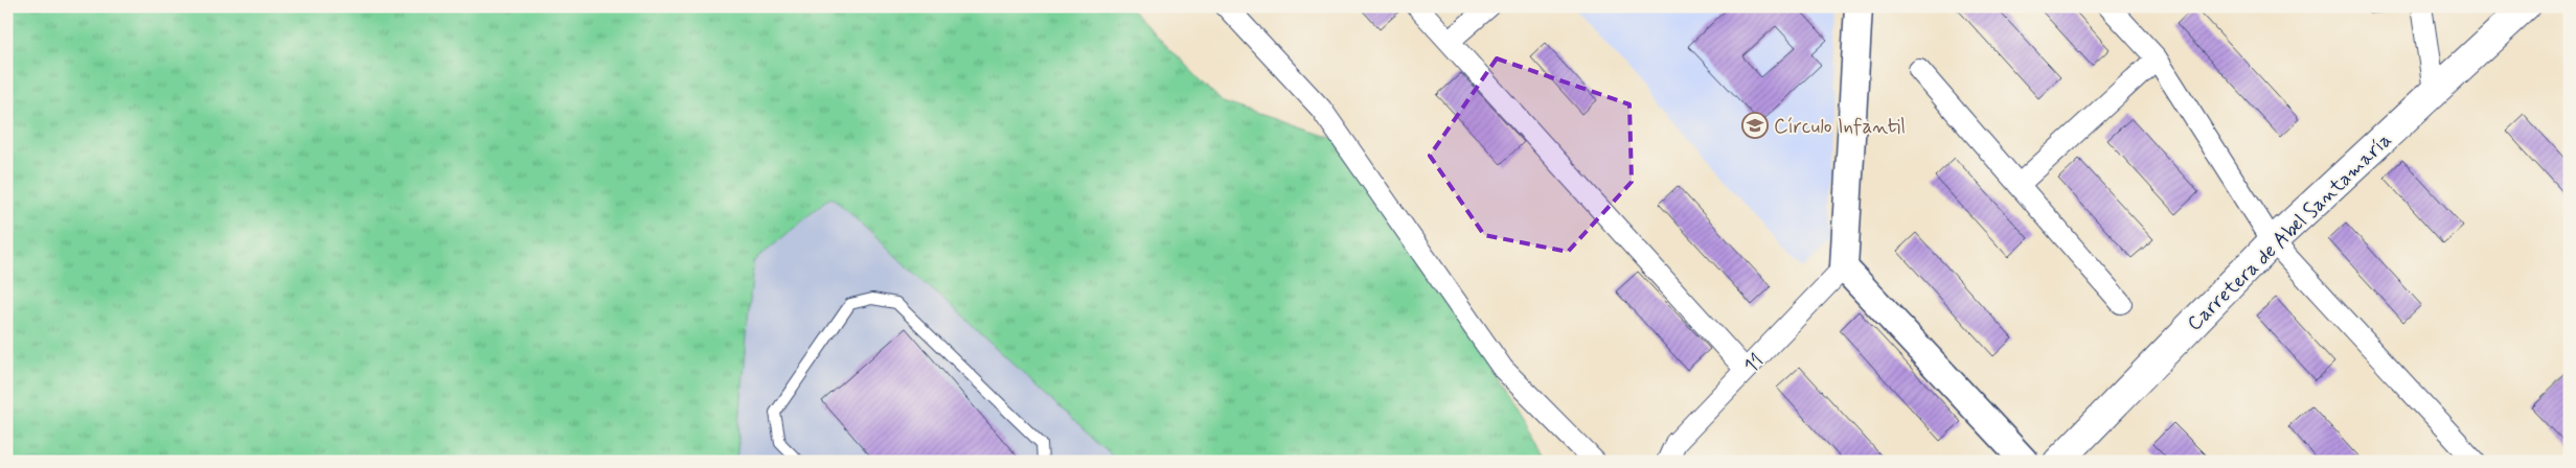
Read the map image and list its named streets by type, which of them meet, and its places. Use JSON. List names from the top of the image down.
{
  "streets": {
    "main road": ["Carretera de Abel Santamaría"],
    "street": ["11"]
  },
  "places": {
    "school or university": ["Círculo Infantil"]
  }
}
